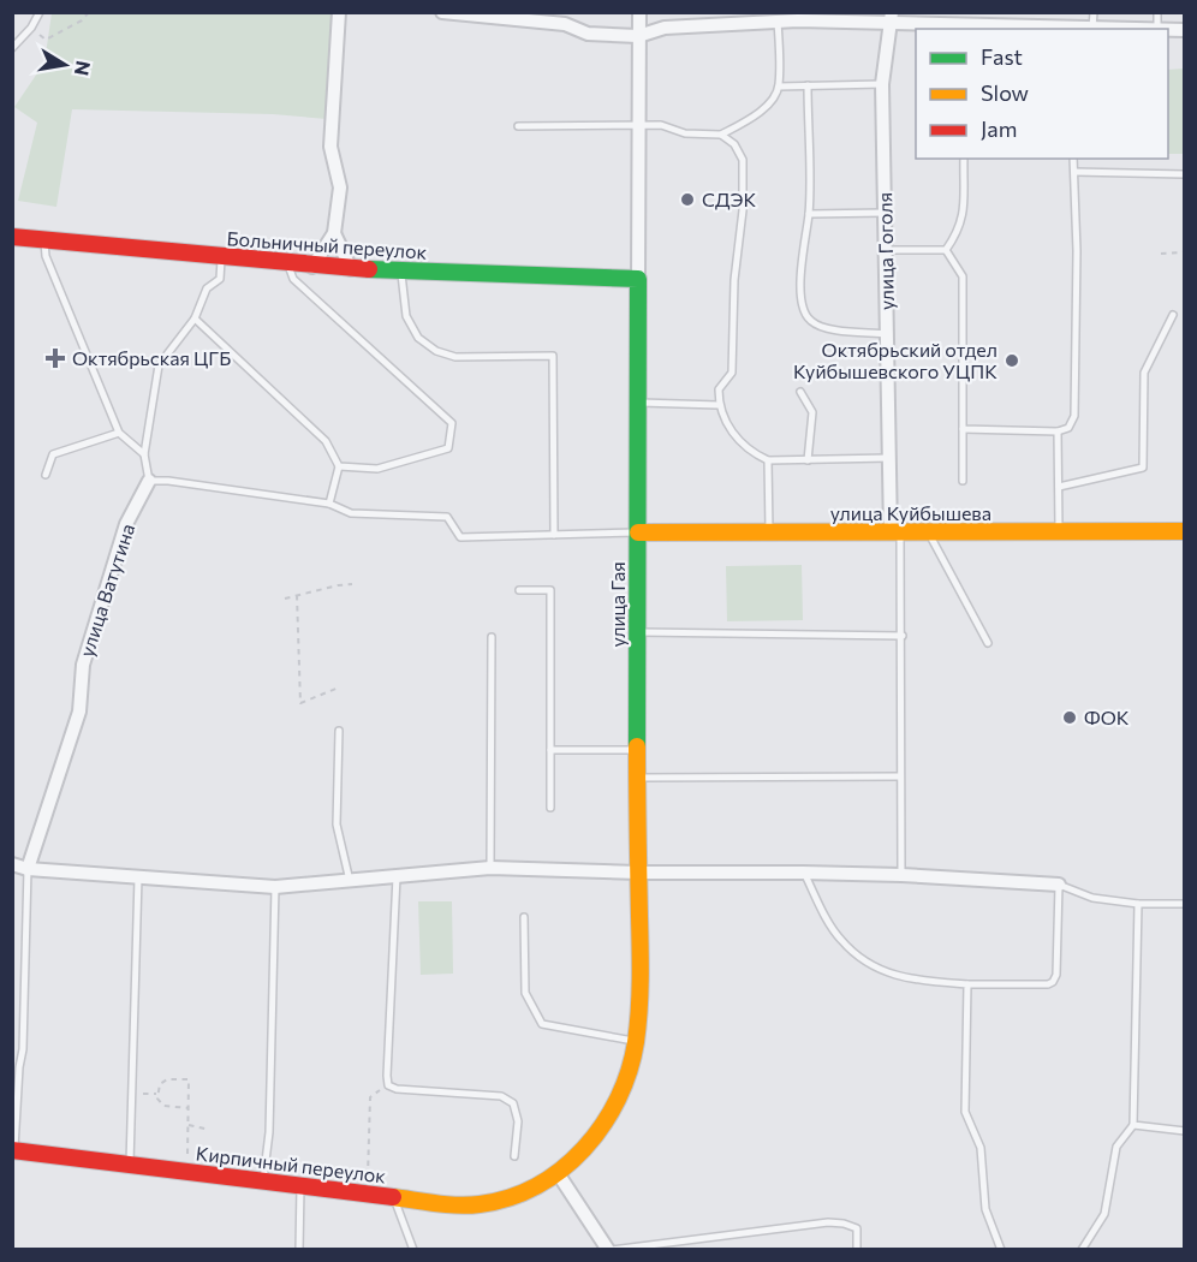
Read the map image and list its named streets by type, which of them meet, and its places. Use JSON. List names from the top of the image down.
{
  "streets": {
    "main road": [
      "Больничный переулок",
      "улица Куйбышева",
      "улица Гая",
      "Кирпичный переулок"
    ],
    "street": ["улица Гоголя", "улица Ватутина"]
  },
  "crossings": [
    ["Больничный переулок", "улица Гая"],
    ["улица Гоголя", "улица Куйбышева"],
    ["улица Куйбышева", "улица Гая"],
    ["улица Гая", "Кирпичный переулок"]
  ],
  "places": {
    "other": ["СДЭК", "Октябрьский отдел Куйбышевского УЦПК", "ФОК"],
    "health": ["Октябрьская ЦГБ"]
  },
  "legend": ["Fast", "Slow", "Jam"],
  "north": "right"
}
